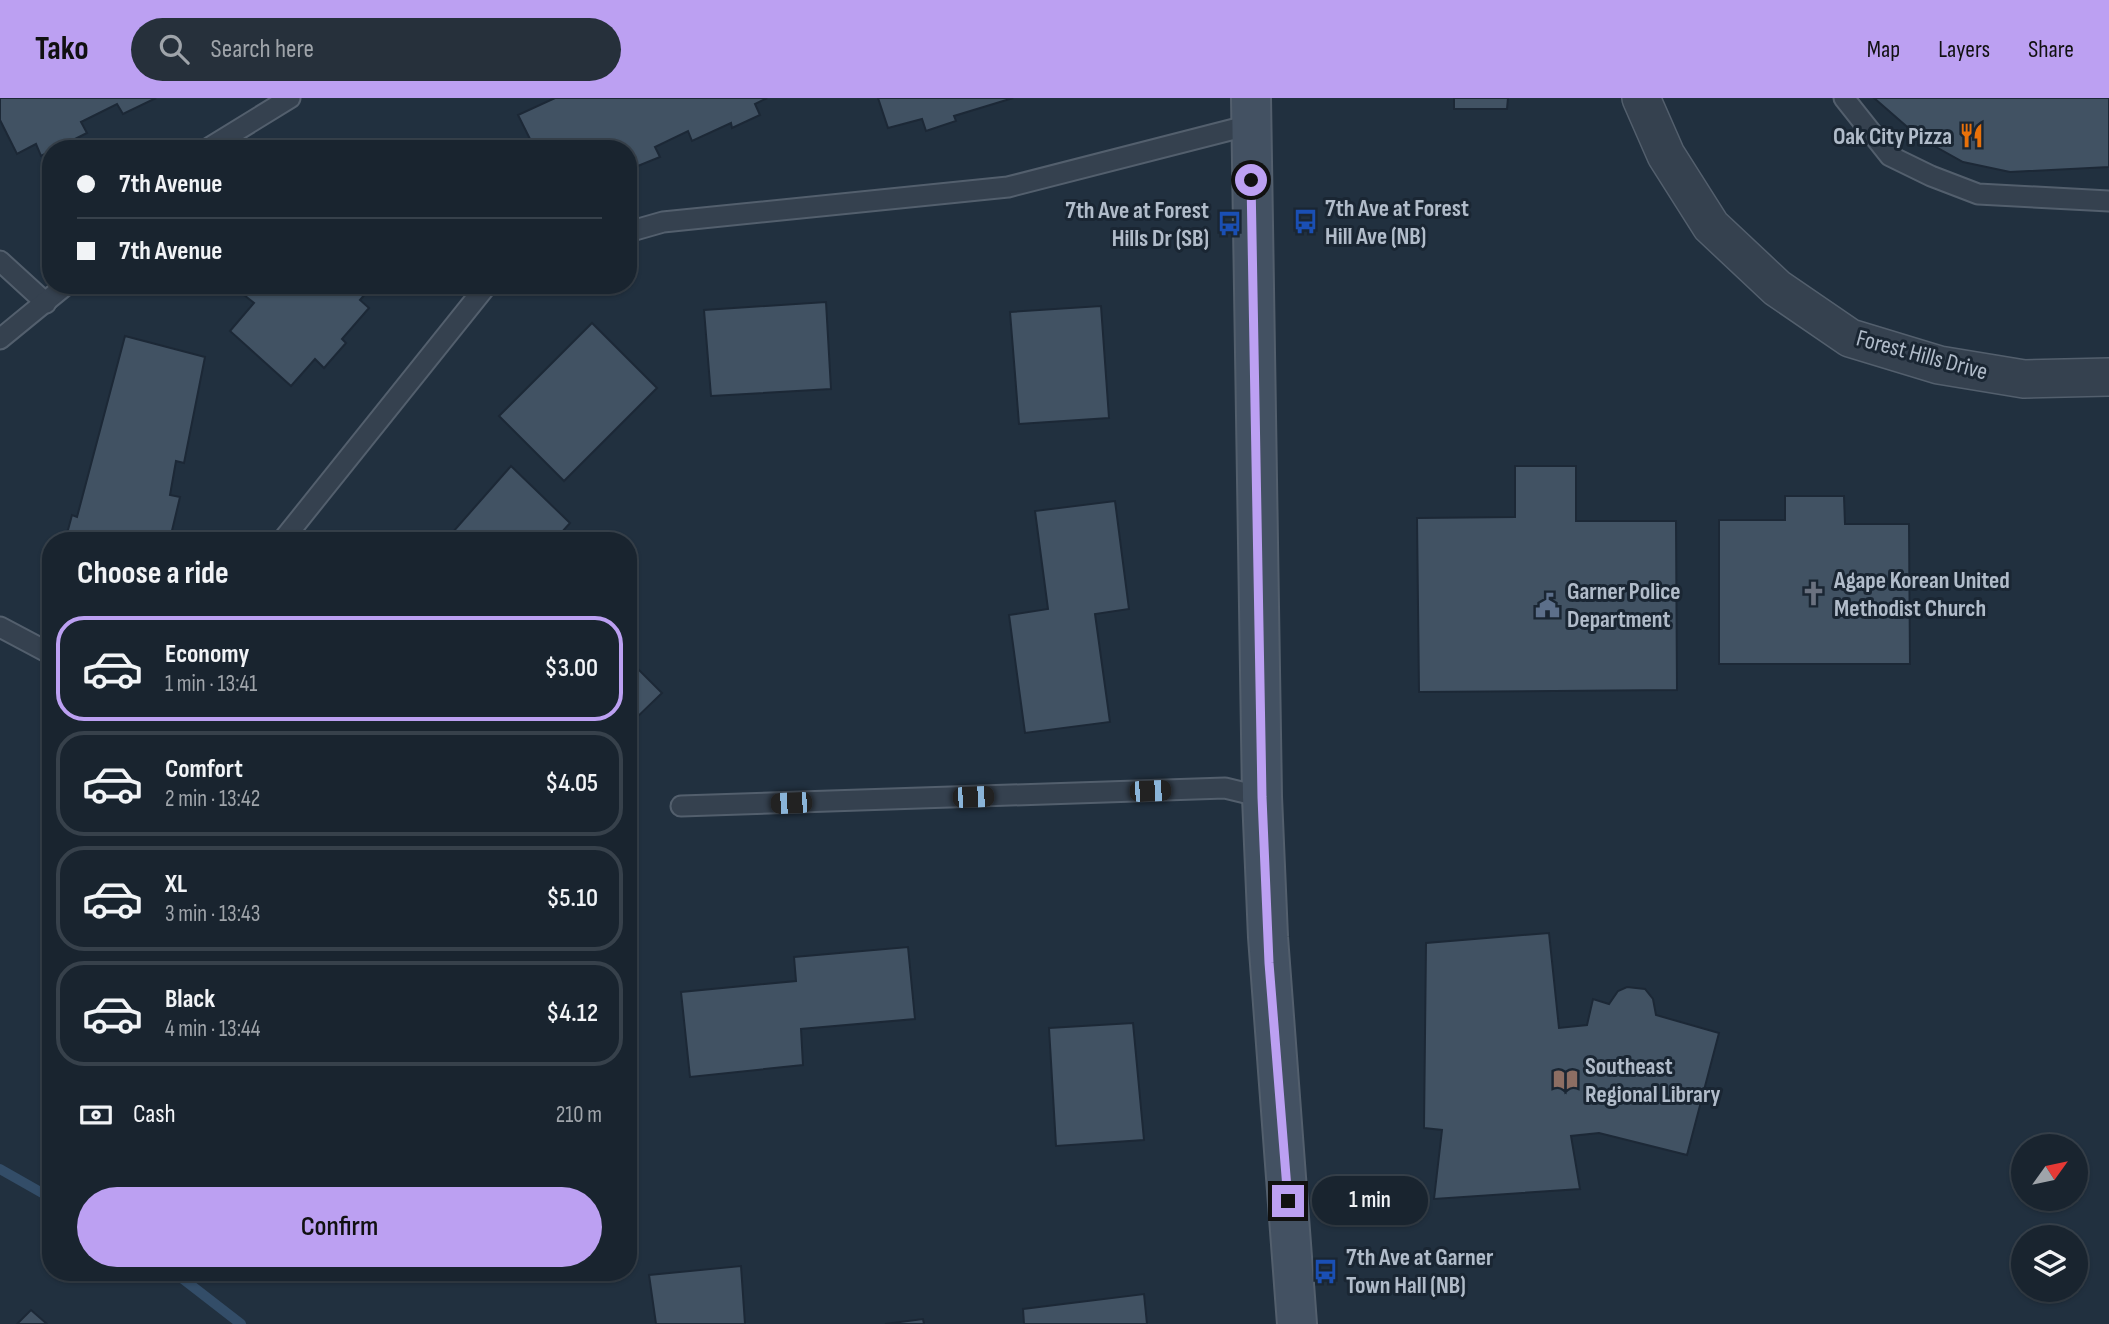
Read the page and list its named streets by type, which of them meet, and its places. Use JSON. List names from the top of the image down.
{
  "streets": {
    "street": ["Forest Hills Drive"]
  },
  "places": {
    "restaurant": ["Oak City Pizza"],
    "bus stop": ["7th Ave at Forest Hill Ave (NB)", "7th Ave at Forest Hills Dr (SB)", "7th Ave at Garner Town Hall (NB)"],
    "church": ["Agape Korean United Methodist Church"],
    "public building": ["Garner Police Department"],
    "library": ["Southeast Regional Library"]
  },
  "north": "top right",
  "page": {
    "header": "Tako",
    "search": "Search here",
    "nav": ["Map", "Layers", "Share"],
    "banner": ["7th Avenue", "7th Avenue"],
    "heading": "Choose a ride",
    "list": [
      {
        "name": "Economy",
        "note": "1 min · 13:41",
        "value": "$3.00"
      },
      {
        "name": "Comfort",
        "note": "2 min · 13:42",
        "value": "$4.05"
      },
      {
        "name": "XL",
        "note": "3 min · 13:43",
        "value": "$5.10"
      },
      {
        "name": "Black",
        "note": "4 min · 13:44",
        "value": "$4.12"
      }
    ],
    "pay": ["Cash", "210 m"],
    "buttons": "Confirm",
    "bubble": "1 min"
  }
}
